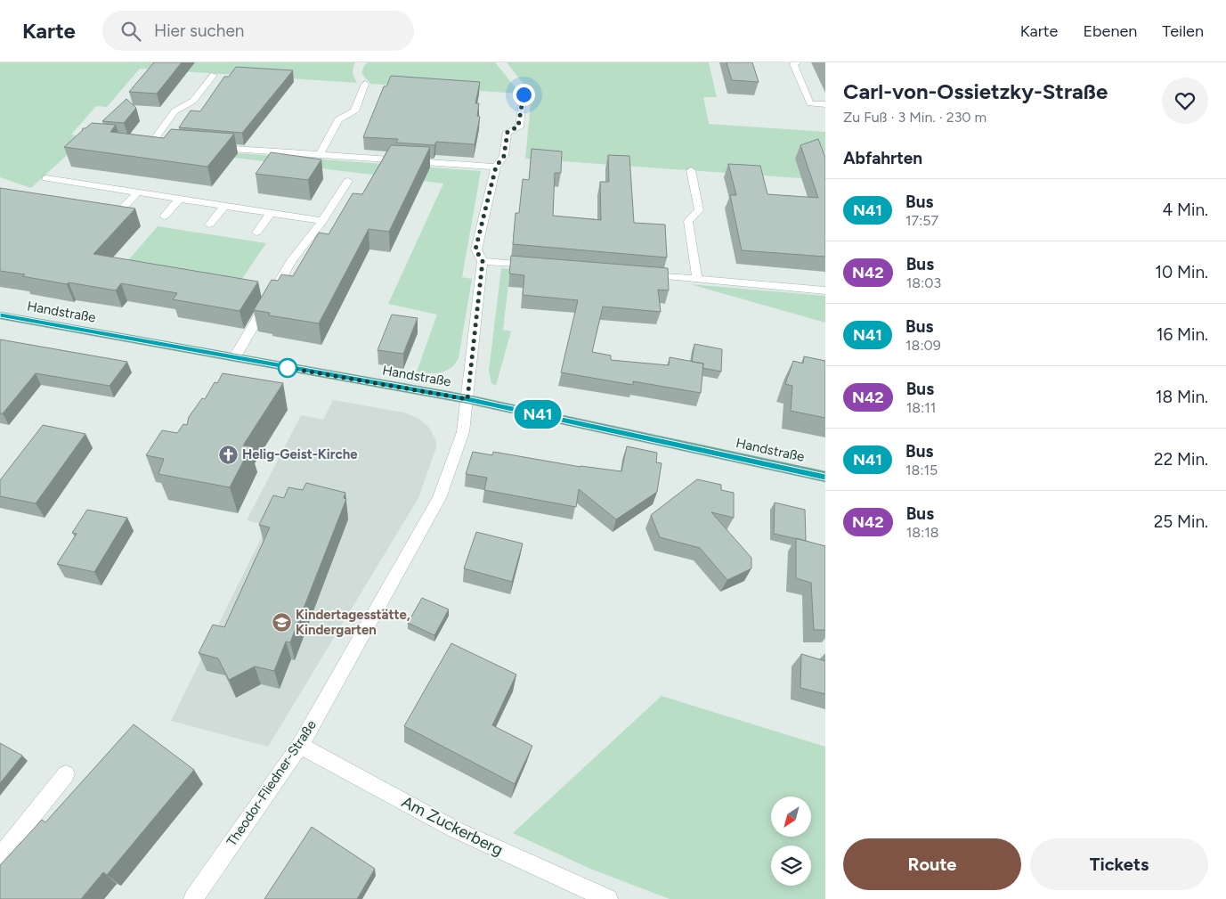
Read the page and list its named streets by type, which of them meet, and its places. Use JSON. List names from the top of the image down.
{
  "streets": {
    "main road": ["Handstraße"],
    "street": ["Theodor-Fliedner-Straße", "Am Zuckerberg"]
  },
  "crossings": [
    ["Handstraße", "Theodor-Fliedner-Straße"],
    ["Theodor-Fliedner-Straße", "Am Zuckerberg"]
  ],
  "places": {
    "church": ["Helig-Geist-Kirche"],
    "school or university": ["Kindertagesstätte, Kindergarten"]
  },
  "lines": ["bus line N41"],
  "north": "bottom left",
  "page": {
    "header": "Karte",
    "search": "Hier suchen",
    "nav": ["Karte", "Ebenen", "Teilen"],
    "on_map": "N41",
    "heading": [
      ["Carl-von-Ossietzky-Straße", "Zu Fuß · 3 Min. · 230 m"],
      "Abfahrten"
    ],
    "list": [
      {
        "mark": "N41",
        "name": "Bus",
        "note": "17:57",
        "value": "4 Min."
      },
      {
        "mark": "N42",
        "name": "Bus",
        "note": "18:03",
        "value": "10 Min."
      },
      {
        "mark": "N41",
        "name": "Bus",
        "note": "18:09",
        "value": "16 Min."
      },
      {
        "mark": "N42",
        "name": "Bus",
        "note": "18:11",
        "value": "18 Min."
      },
      {
        "mark": "N41",
        "name": "Bus",
        "note": "18:15",
        "value": "22 Min."
      },
      {
        "mark": "N42",
        "name": "Bus",
        "note": "18:18",
        "value": "25 Min."
      }
    ],
    "buttons": ["Route", "Tickets"]
  }
}
